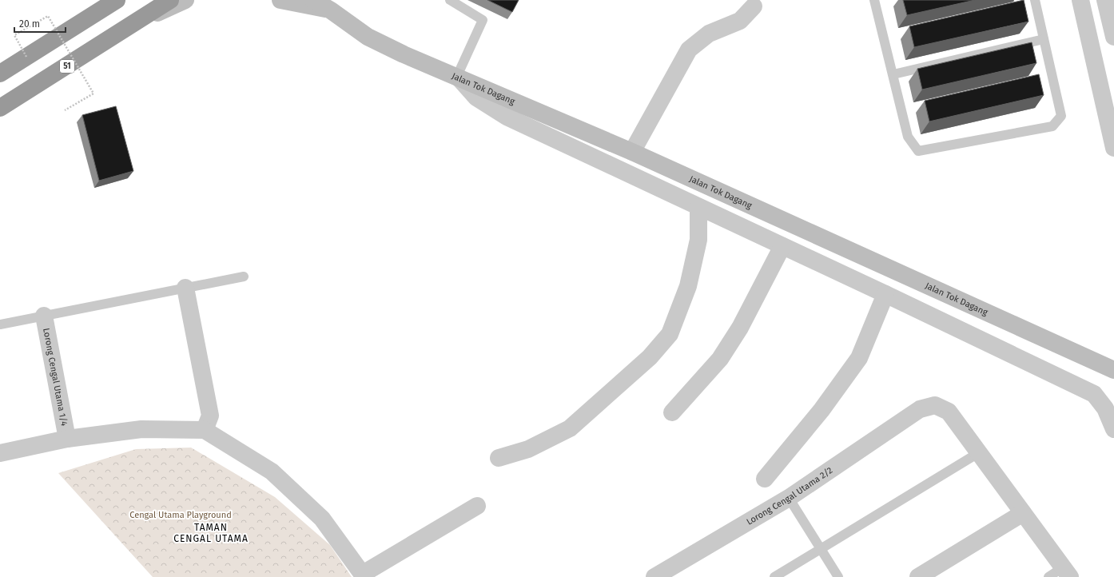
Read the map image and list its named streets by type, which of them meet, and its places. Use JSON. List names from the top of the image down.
{
  "streets": {
    "highway": ["51"],
    "street": ["Jalan Tok Dagang", "Lorong Cengal Utama 1/4", "Lorong Cengal Utama 2/2"]
  },
  "districts": ["TAMAN CENGAL UTAMA"],
  "parks": ["Cengal Utama Playground"],
  "scale_bar": "20 m"
}
